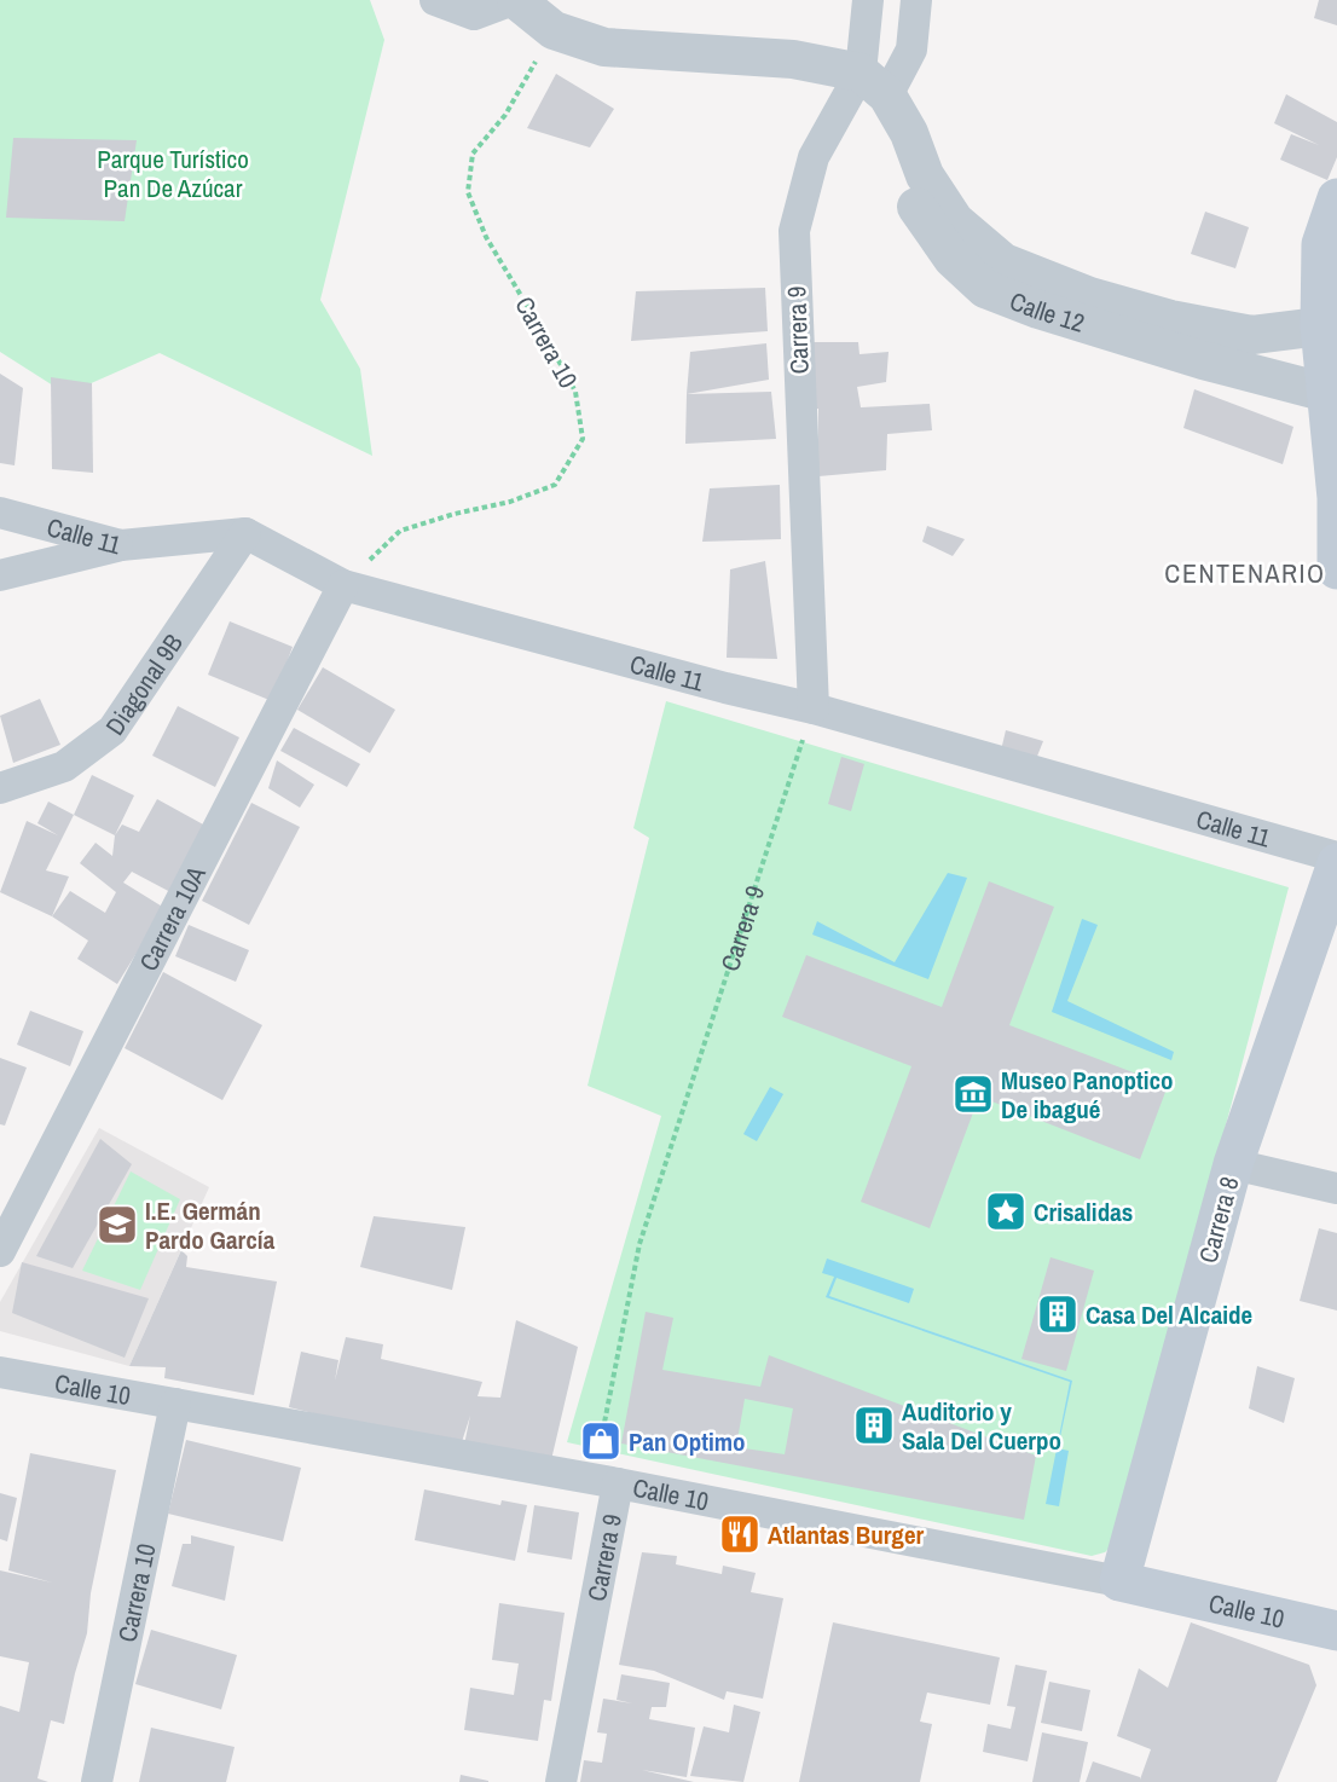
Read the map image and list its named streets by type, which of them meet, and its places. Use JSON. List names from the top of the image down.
{
  "streets": {
    "main road": ["Carrera 8", "Calle 10"],
    "street": [
      "Calle 12",
      "Carrera 9",
      "Carrera 10",
      "Calle 11",
      "Diagonal 9B",
      "Carrera 10A"
    ]
  },
  "crossings": [
    ["Calle 12", "Carrera 9"],
    ["Carrera 9", "Calle 11"],
    ["Carrera 9", "Calle 10"],
    ["Carrera 10", "Calle 11"],
    ["Carrera 10", "Carrera 10A"],
    ["Carrera 10", "Calle 10"],
    ["Calle 11", "Diagonal 9B"],
    ["Calle 11", "Carrera 10A"],
    ["Carrera 8", "Calle 10"]
  ],
  "districts": ["CENTENARIO"],
  "parks": ["Parque Turístico Pan De Azúcar"],
  "places": {
    "museum": ["Museo Panoptico De ibagué"],
    "place": ["Crisalidas"],
    "school or university": ["I.E. Germán Pardo García"],
    "building": ["Casa Del Alcaide", "Auditorio y Sala Del Cuerpo"],
    "shop": ["Pan Optimo"],
    "restaurant": ["Atlantas Burger"]
  }
}
